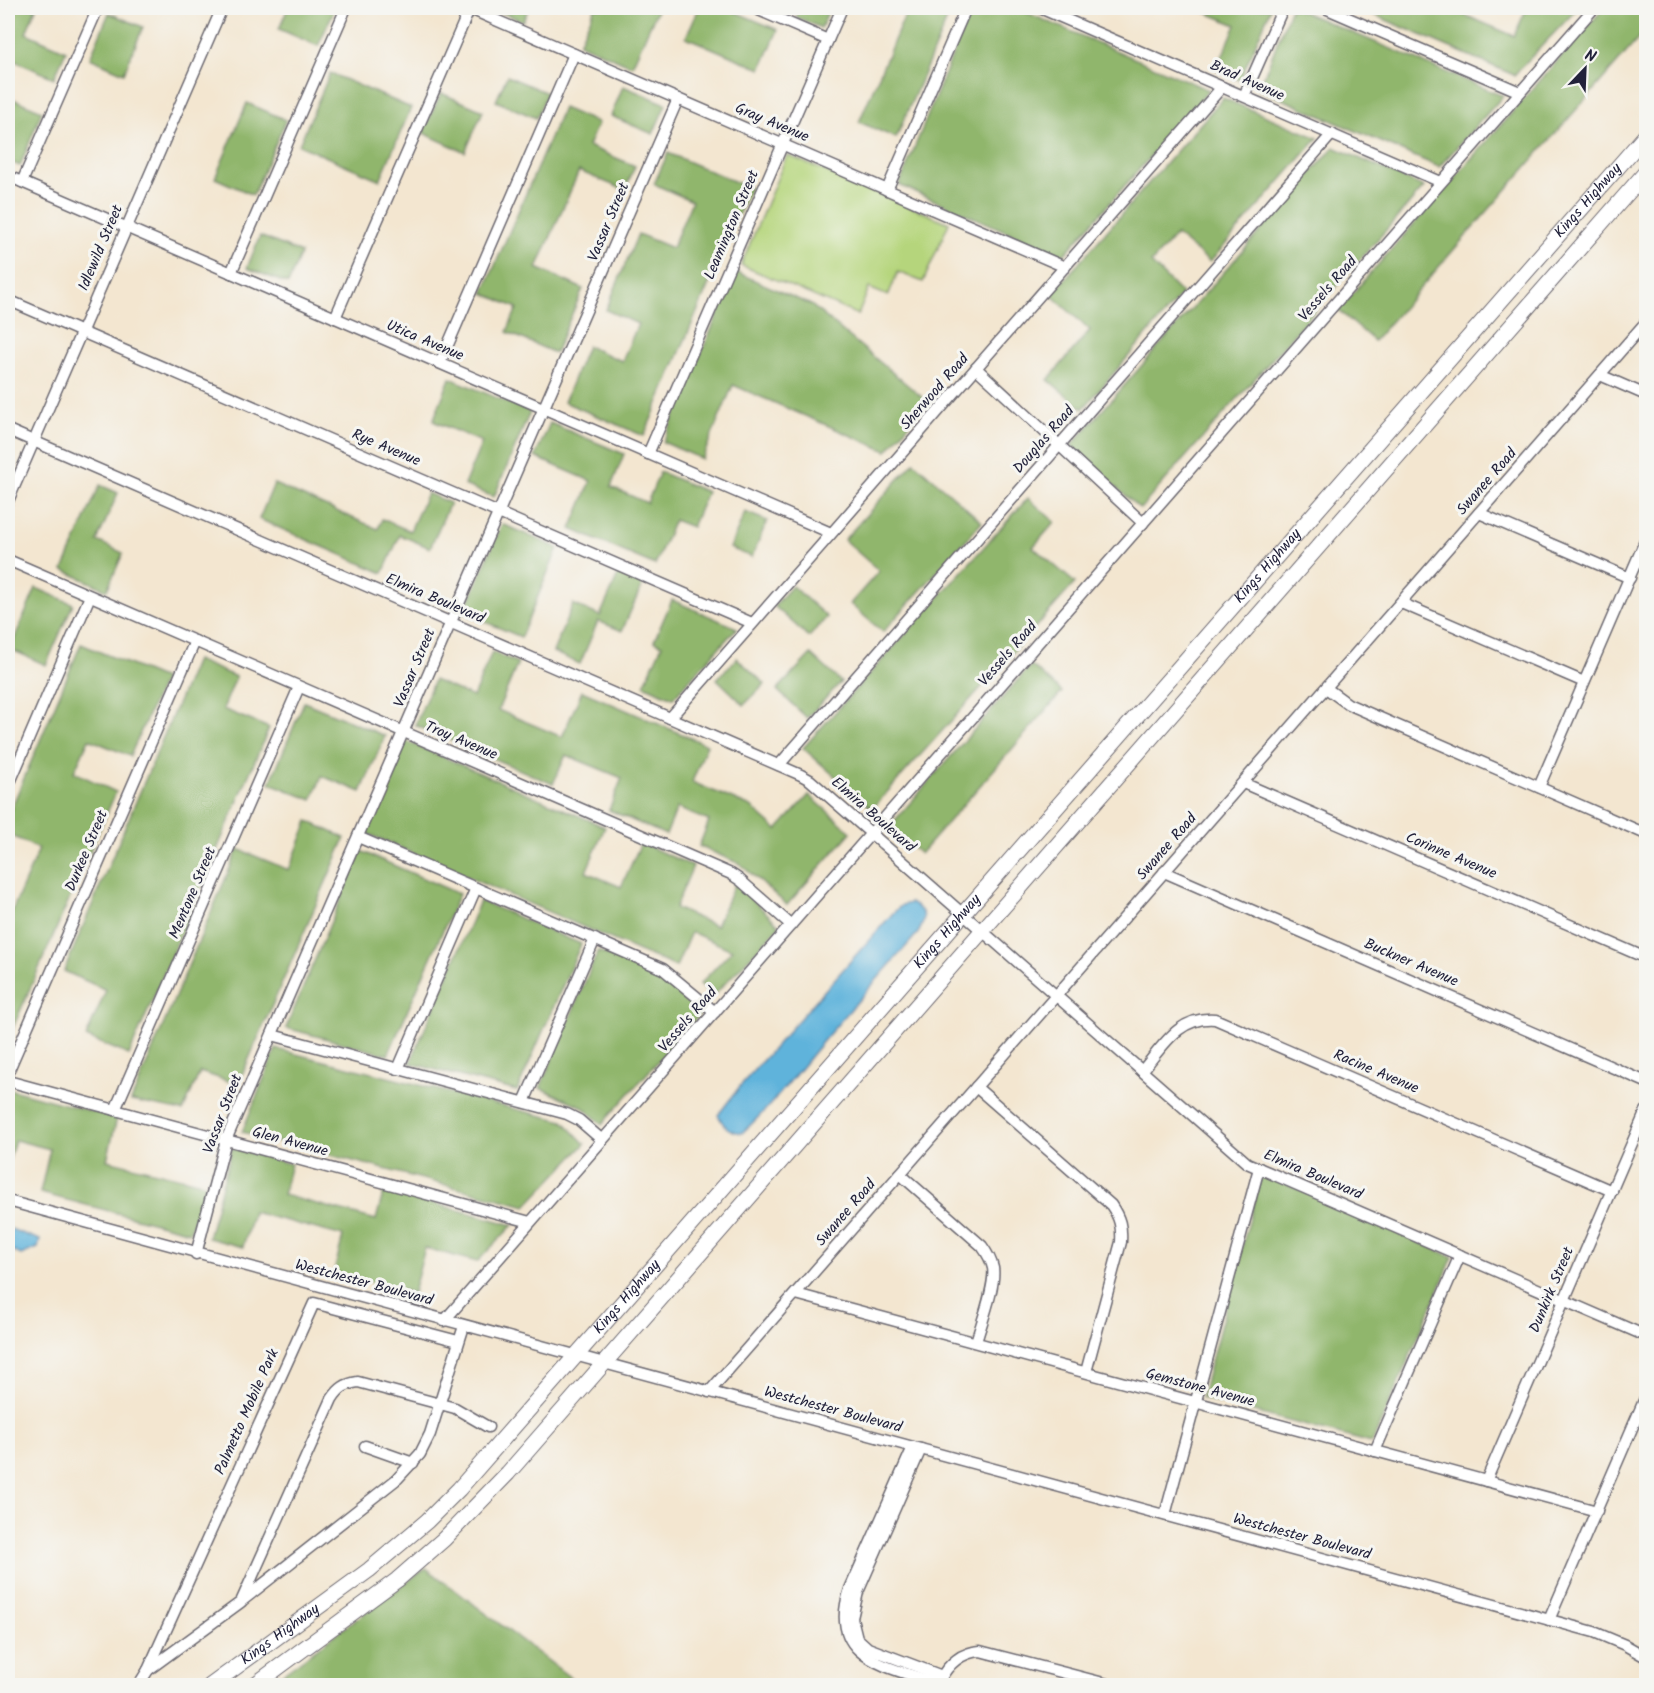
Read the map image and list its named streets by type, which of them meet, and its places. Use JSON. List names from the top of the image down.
{
  "streets": {
    "main road": ["Kings Highway"],
    "street": [
      "Brad Avenue",
      "Gray Avenue",
      "Vassar Street",
      "Leamington Street",
      "Idlewild Street",
      "Vessels Road",
      "Utica Avenue",
      "Sherwood Road",
      "Douglas Road",
      "Rye Avenue",
      "Swanee Road",
      "Elmira Boulevard",
      "Troy Avenue",
      "Durkee Street",
      "Corinne Avenue",
      "Mentone Street",
      "Buckner Avenue",
      "Racine Avenue",
      "Glen Avenue",
      "Westchester Boulevard",
      "Dunkirk Street",
      "Gemstone Avenue",
      "Palmetto Mobile Park"
    ]
  },
  "crossings": [
    ["Brad Avenue", "Vessels Road"],
    ["Brad Avenue", "Sherwood Road"],
    ["Brad Avenue", "Douglas Road"],
    ["Gray Avenue", "Vassar Street"],
    ["Gray Avenue", "Leamington Street"],
    ["Gray Avenue", "Sherwood Road"],
    ["Kings Highway", "Elmira Boulevard"],
    ["Kings Highway", "Westchester Boulevard"],
    ["Vassar Street", "Utica Avenue"],
    ["Vassar Street", "Rye Avenue"],
    ["Vassar Street", "Elmira Boulevard"],
    ["Vassar Street", "Troy Avenue"],
    ["Vassar Street", "Glen Avenue"],
    ["Vassar Street", "Westchester Boulevard"],
    ["Leamington Street", "Utica Avenue"],
    ["Idlewild Street", "Utica Avenue"],
    ["Idlewild Street", "Rye Avenue"],
    ["Idlewild Street", "Elmira Boulevard"],
    ["Vessels Road", "Elmira Boulevard"],
    ["Vessels Road", "Troy Avenue"],
    ["Vessels Road", "Glen Avenue"],
    ["Vessels Road", "Westchester Boulevard"],
    ["Utica Avenue", "Sherwood Road"],
    ["Sherwood Road", "Rye Avenue"],
    ["Sherwood Road", "Elmira Boulevard"],
    ["Douglas Road", "Elmira Boulevard"],
    ["Swanee Road", "Elmira Boulevard"],
    ["Swanee Road", "Corinne Avenue"],
    ["Swanee Road", "Buckner Avenue"],
    ["Swanee Road", "Westchester Boulevard"],
    ["Swanee Road", "Gemstone Avenue"],
    ["Elmira Boulevard", "Racine Avenue"],
    ["Elmira Boulevard", "Dunkirk Street"],
    ["Troy Avenue", "Durkee Street"],
    ["Troy Avenue", "Mentone Street"],
    ["Mentone Street", "Glen Avenue"],
    ["Racine Avenue", "Dunkirk Street"],
    ["Westchester Boulevard", "Palmetto Mobile Park"],
    ["Dunkirk Street", "Gemstone Avenue"]
  ],
  "north": "top right"
}
